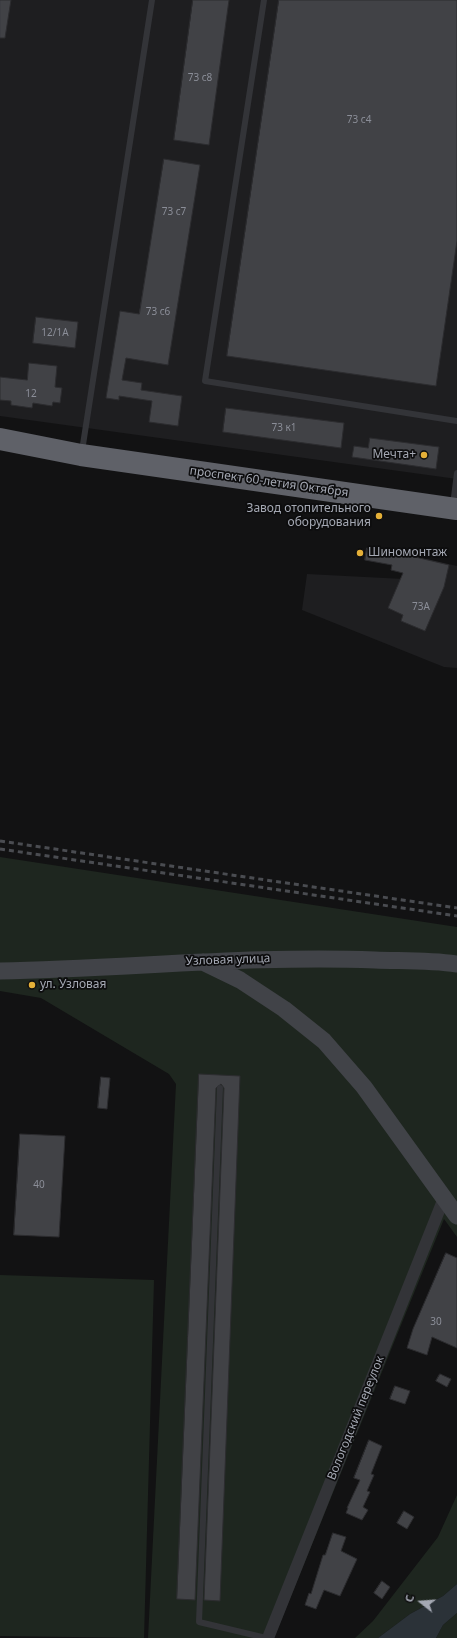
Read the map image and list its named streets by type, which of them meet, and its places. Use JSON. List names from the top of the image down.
{
  "streets": {
    "highway": ["проспект 60-летия Октября"],
    "street": ["Узловая улица", "Вологодский переулок"]
  },
  "places": [
    "Мечта+",
    "Завод отопительного оборудования",
    "Шиномонтаж",
    "ул. Узловая"
  ],
  "house_numbers": [
    "73 с8",
    "73 с4",
    "73 с7",
    "73 с6",
    "12/1А",
    "12",
    "73 к1",
    "73А",
    "40",
    "30"
  ],
  "north": "left"
}
